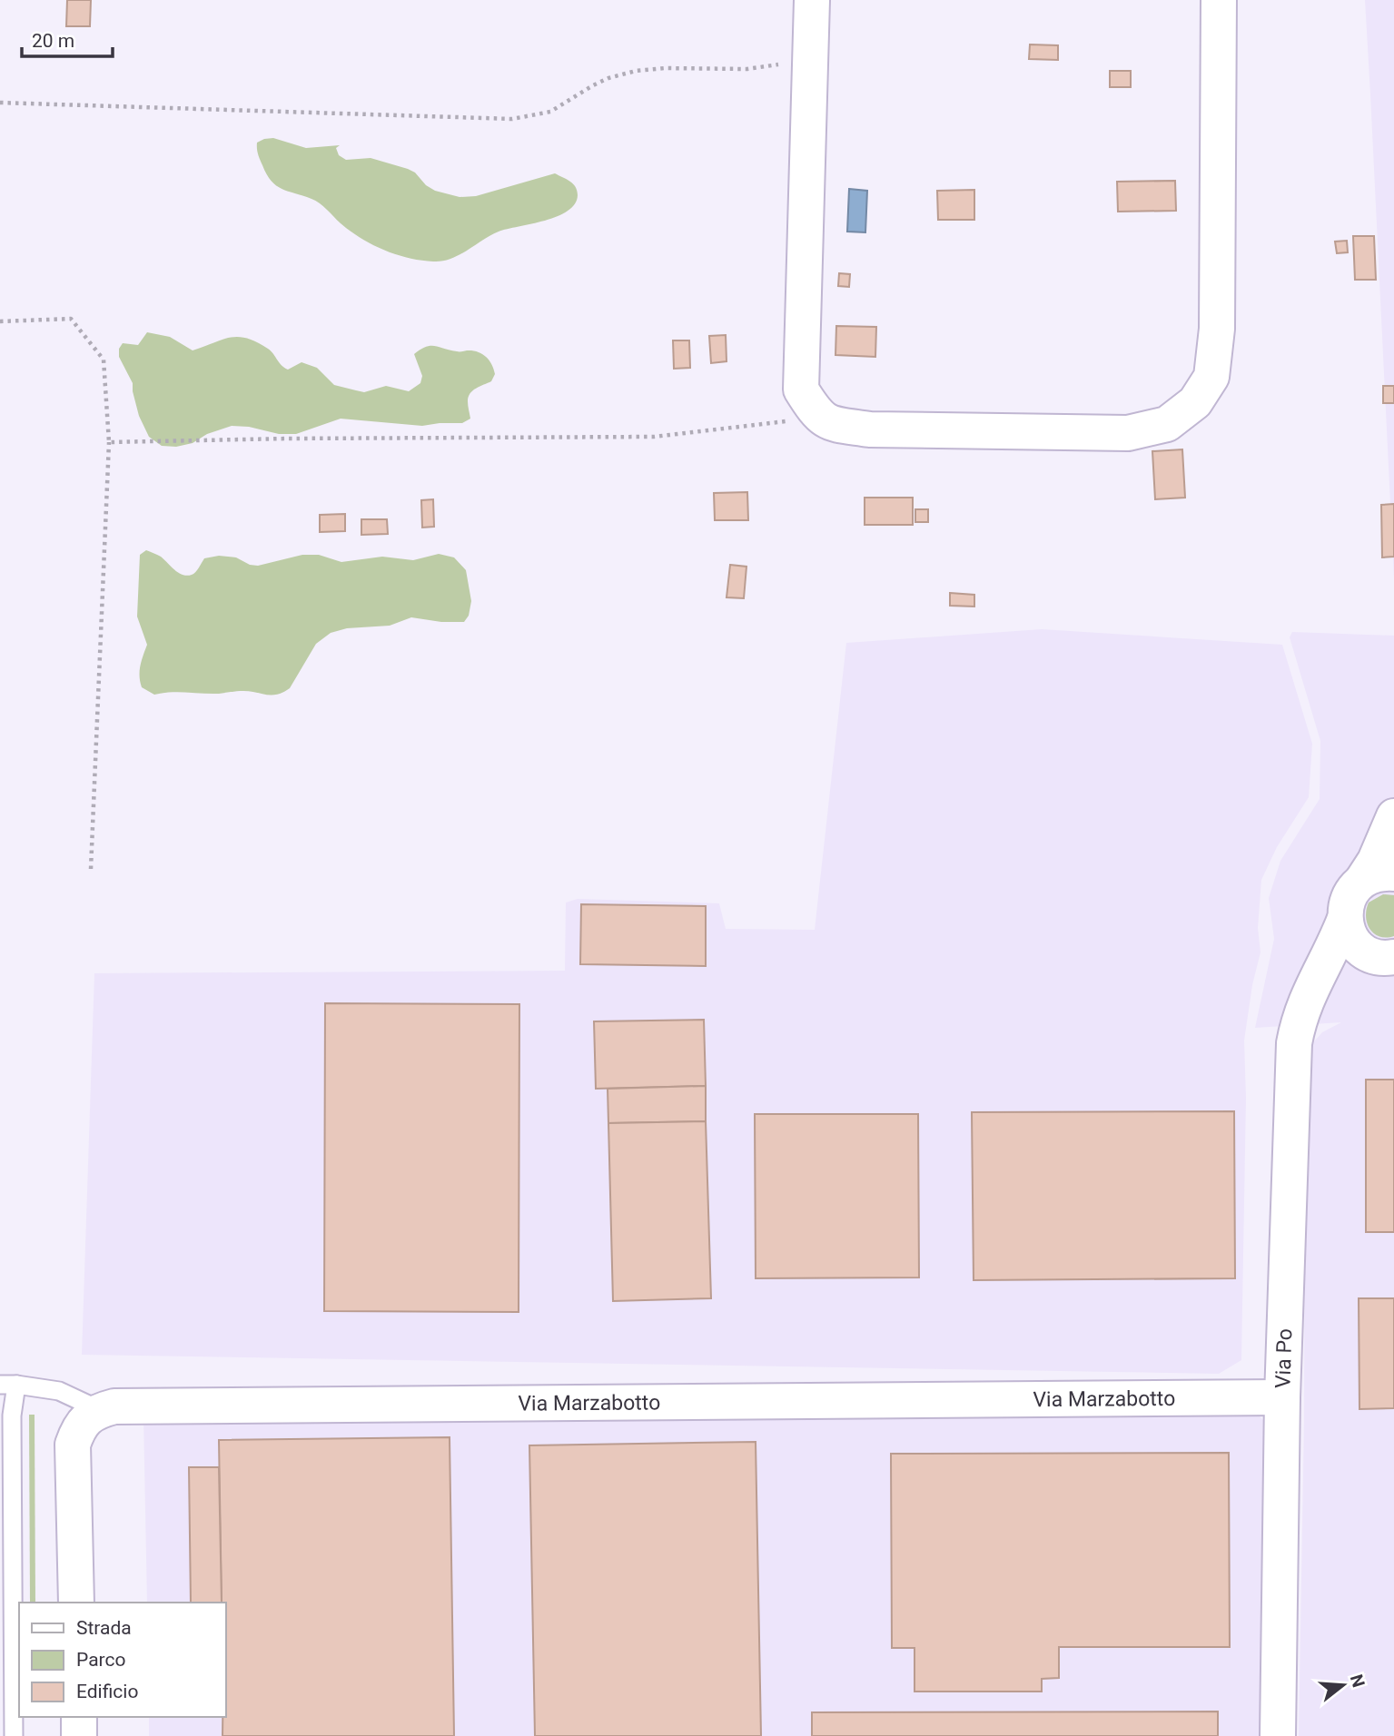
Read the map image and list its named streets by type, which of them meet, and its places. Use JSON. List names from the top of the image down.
{
  "streets": {
    "street": ["Via Po", "Via Marzabotto"]
  },
  "crossings": [
    ["Via Po", "Via Marzabotto"]
  ],
  "legend": ["Strada", "Parco", "Edificio"],
  "scale_bar": "20 m",
  "north": "right"
}
